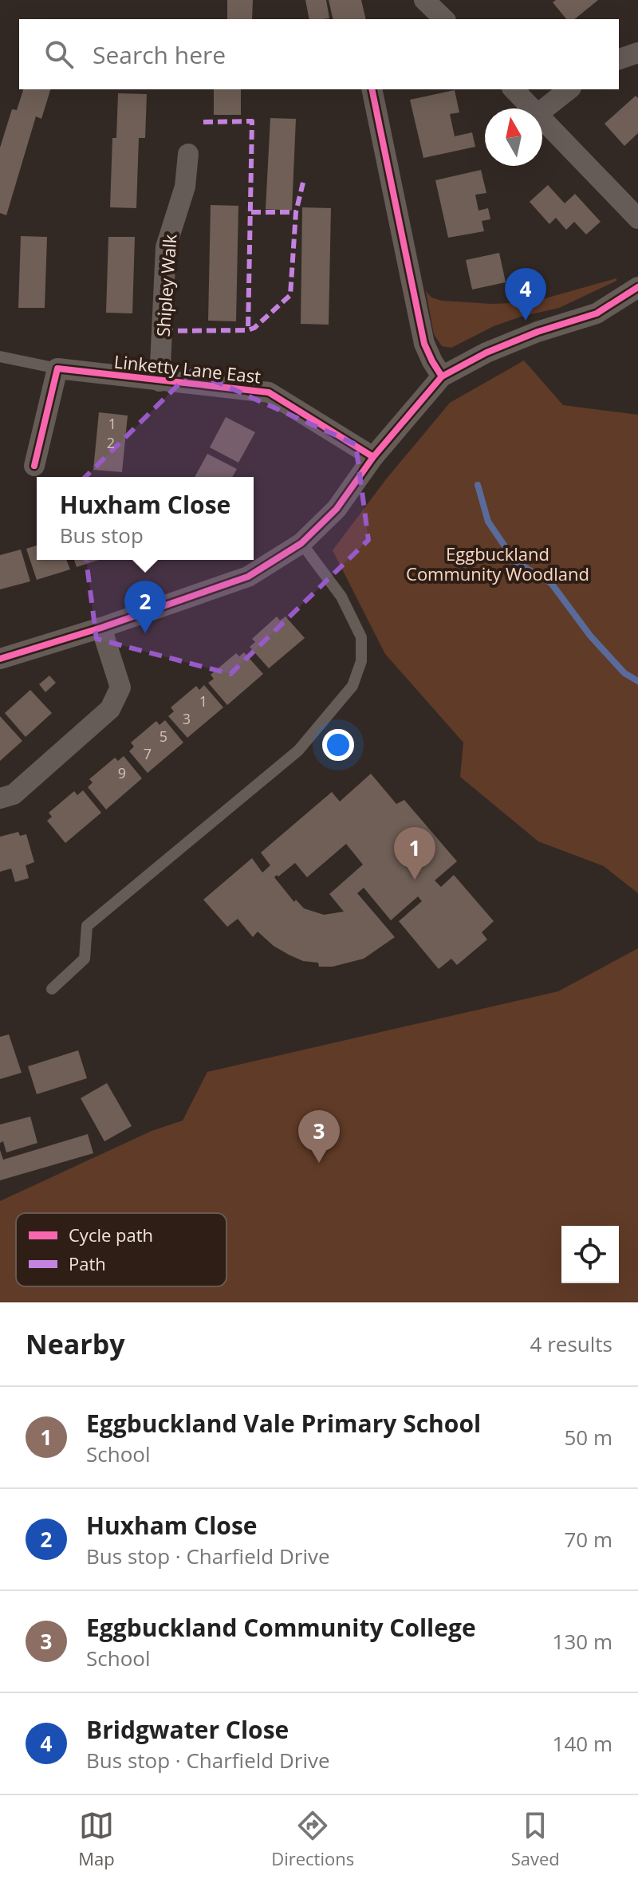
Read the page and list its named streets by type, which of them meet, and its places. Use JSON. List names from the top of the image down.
{
  "streets": {
    "street": ["Shipley Walk", "Linketty Lane East"]
  },
  "crossings": [
    ["Shipley Walk", "Linketty Lane East"]
  ],
  "parks": ["Eggbuckland Community Woodland"],
  "house_numbers": [
    "1",
    "2",
    "1",
    "3",
    "5",
    "7",
    "9"
  ],
  "legend": ["Cycle path", "Path"],
  "north": "top",
  "page": {
    "search": "Search here",
    "pins": [
      "4",
      "2",
      "1",
      "3"
    ],
    "popup": ["Huxham Close", "Bus stop"],
    "heading": ["Nearby", "4 results"],
    "list": [
      {
        "mark": "1",
        "name": "Eggbuckland Vale Primary School",
        "note": "School",
        "value": "50 m"
      },
      {
        "mark": "2",
        "name": "Huxham Close",
        "note": "Bus stop · Charfield Drive",
        "value": "70 m"
      },
      {
        "mark": "3",
        "name": "Eggbuckland Community College",
        "note": "School",
        "value": "130 m"
      },
      {
        "mark": "4",
        "name": "Bridgwater Close",
        "note": "Bus stop · Charfield Drive",
        "value": "140 m"
      }
    ],
    "nav": ["Map", "Directions", "Saved"]
  }
}
